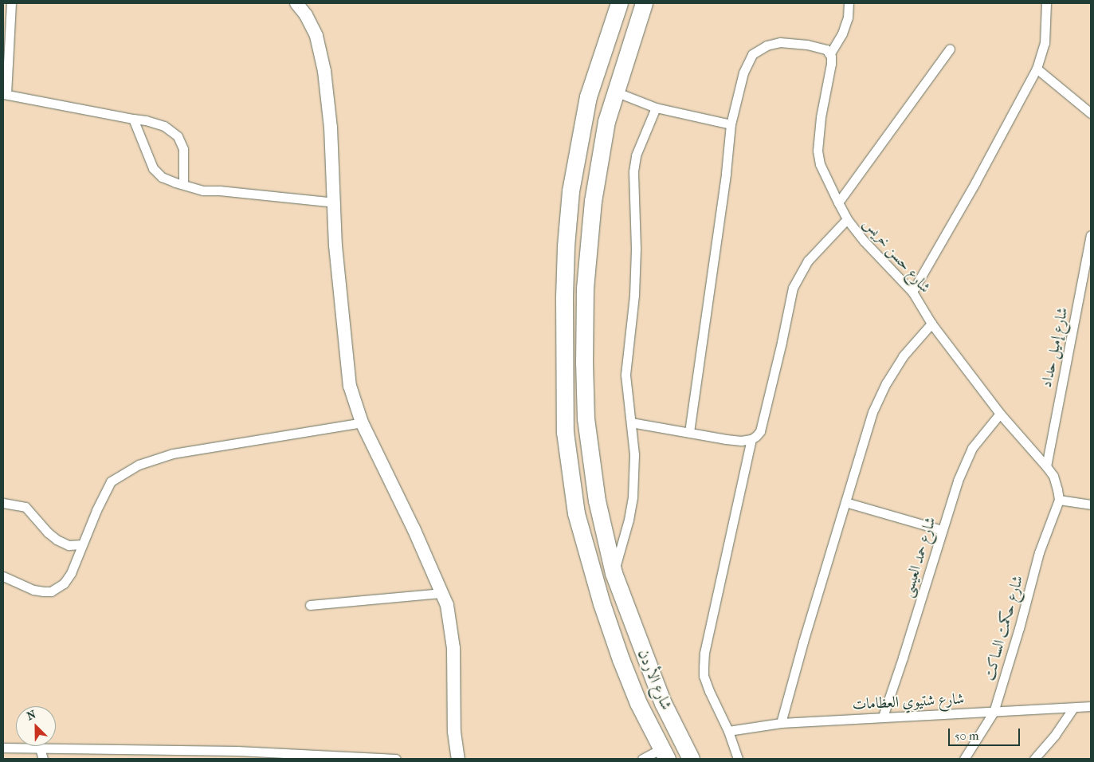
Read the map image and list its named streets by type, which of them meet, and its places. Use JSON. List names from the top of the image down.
{
  "streets": {
    "highway": ["شارع الأردن"],
    "street": [
      "شارع حسن خريس",
      "شارع إميل حداد",
      "شارع حمد العيسى",
      "شارع حكمت الساكت",
      "شارع شتيوي العظامات"
    ]
  },
  "crossings": [
    ["شارع حسن خريس", "شارع إميل حداد"],
    ["شارع حسن خريس", "شارع حمد العيسى"],
    ["شارع حسن خريس", "شارع حكمت الساكت"],
    ["شارع حمد العيسى", "شارع شتيوي العظامات"],
    ["شارع حكمت الساكت", "شارع شتيوي العظامات"]
  ],
  "scale_bar": "50 m",
  "north": "top left"
}
